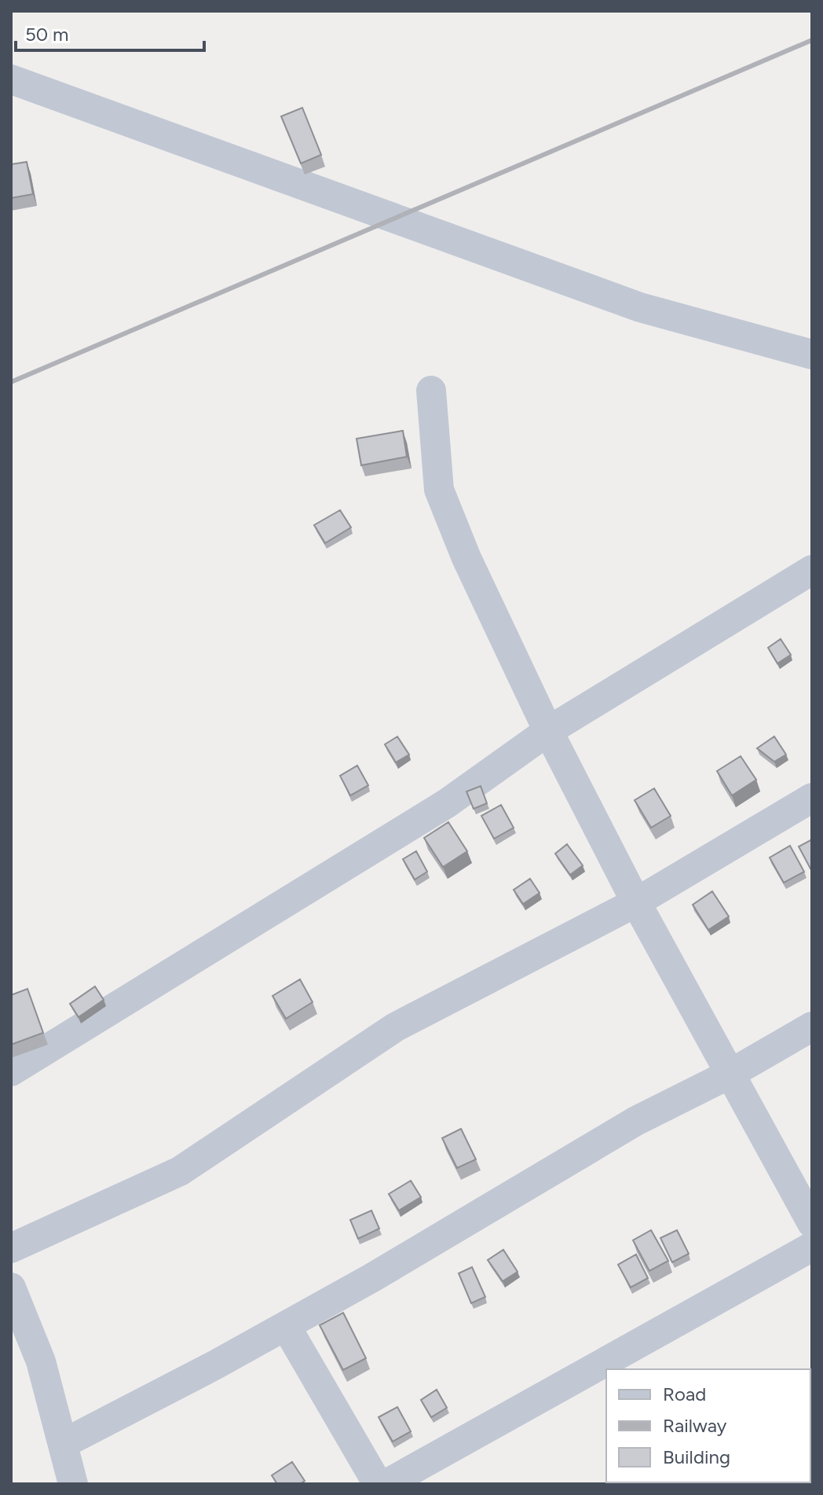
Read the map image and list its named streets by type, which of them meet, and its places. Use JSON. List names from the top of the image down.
{
  "legend": ["Road", "Railway", "Building"],
  "scale_bar": "50 m"
}
